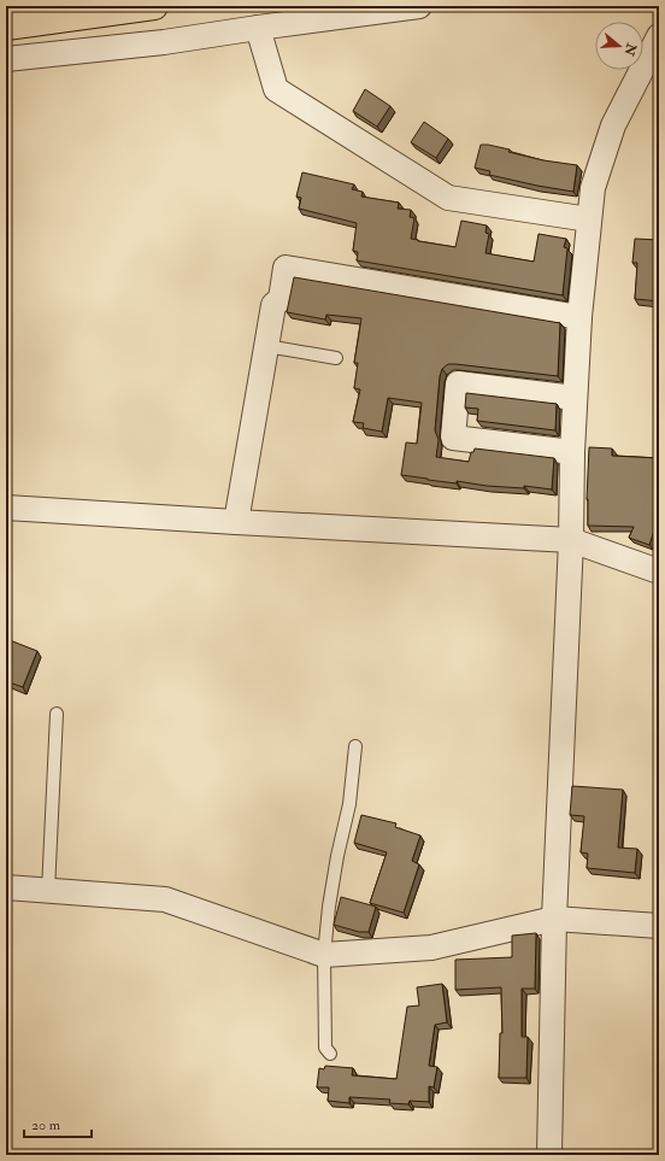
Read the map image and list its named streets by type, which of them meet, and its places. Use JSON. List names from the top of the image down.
{
  "scale_bar": "20 m",
  "north": "right"
}
